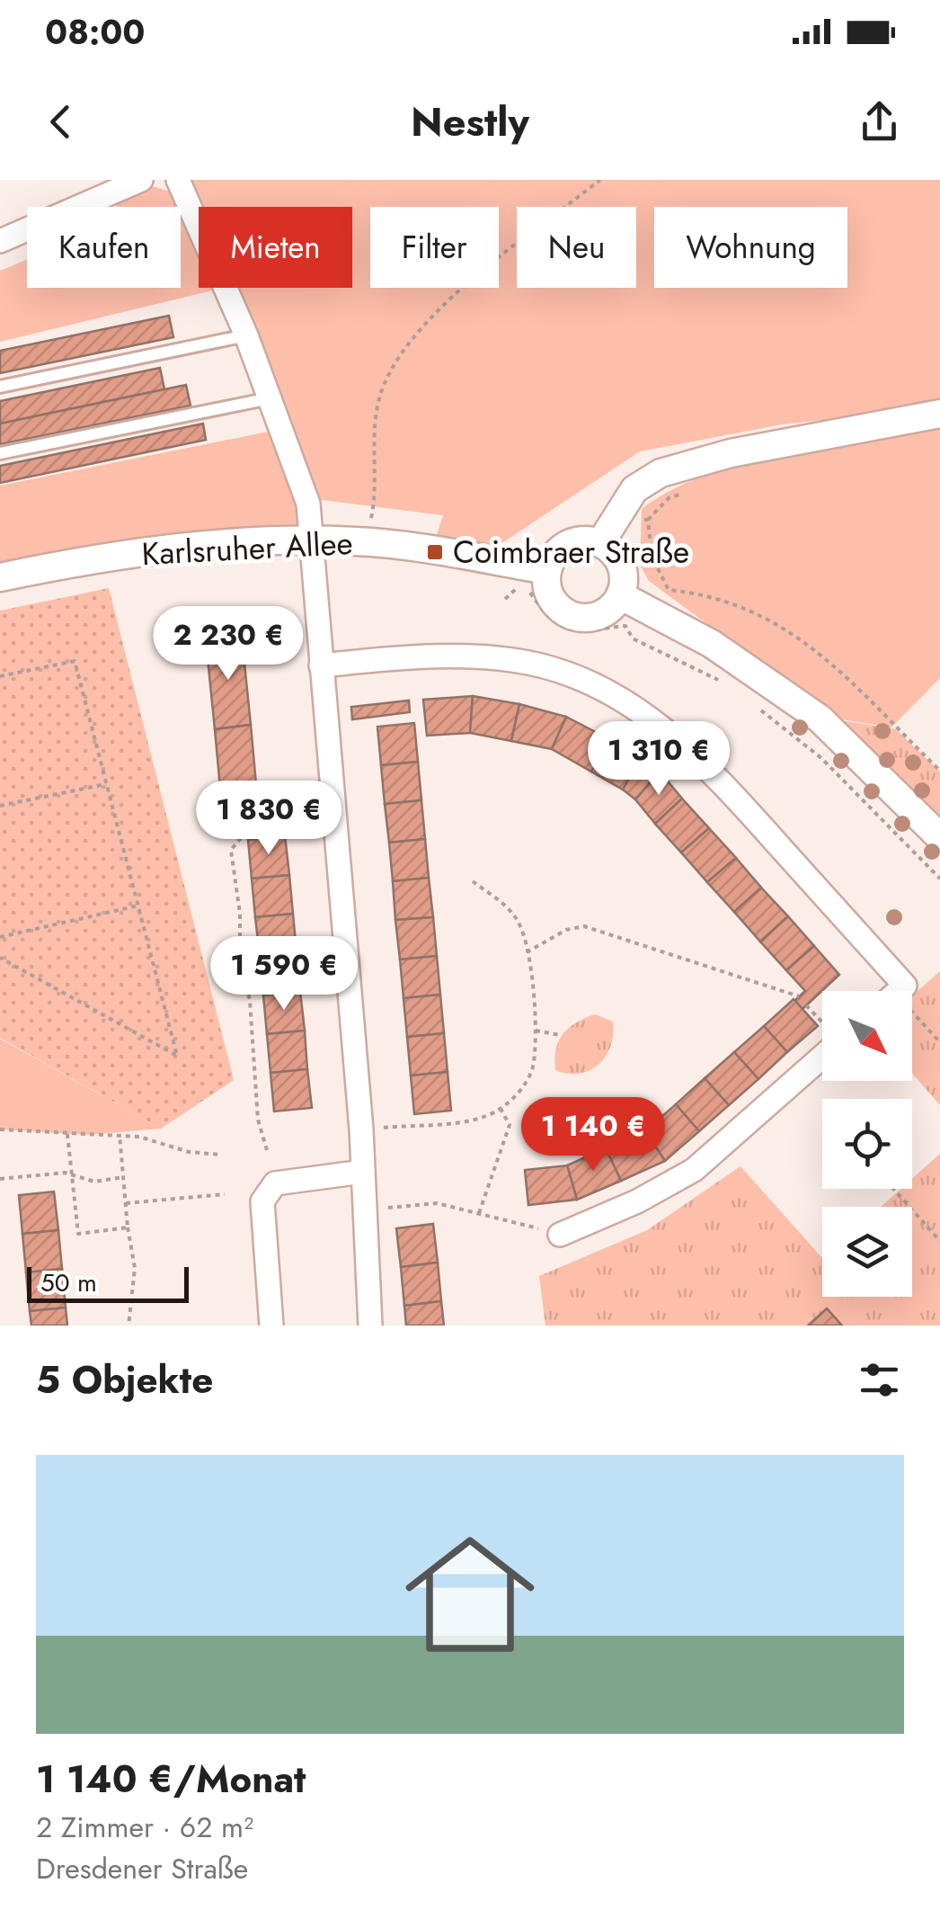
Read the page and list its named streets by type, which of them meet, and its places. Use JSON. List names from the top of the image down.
{
  "streets": {
    "street": ["Karlsruher Allee"]
  },
  "places": {
    "transit": ["Coimbraer Straße"]
  },
  "scale_bar": "50 m",
  "north": "bottom right",
  "page": {
    "status": "08:00",
    "header": "Nestly",
    "chip": [
      "Kaufen",
      "Mieten",
      "Filter",
      "Neu",
      "Wohnung"
    ],
    "price": [
      "2 230 €",
      "1 310 €",
      "1 830 €",
      "1 590 €",
      "1 140 €"
    ],
    "scale": "50 m",
    "heading": "5 Objekte",
    "list": [
      {
        "name": "1 140 €/Monat",
        "note": "2 Zimmer · 62 m² · Dresdener Straße"
      }
    ]
  }
}
